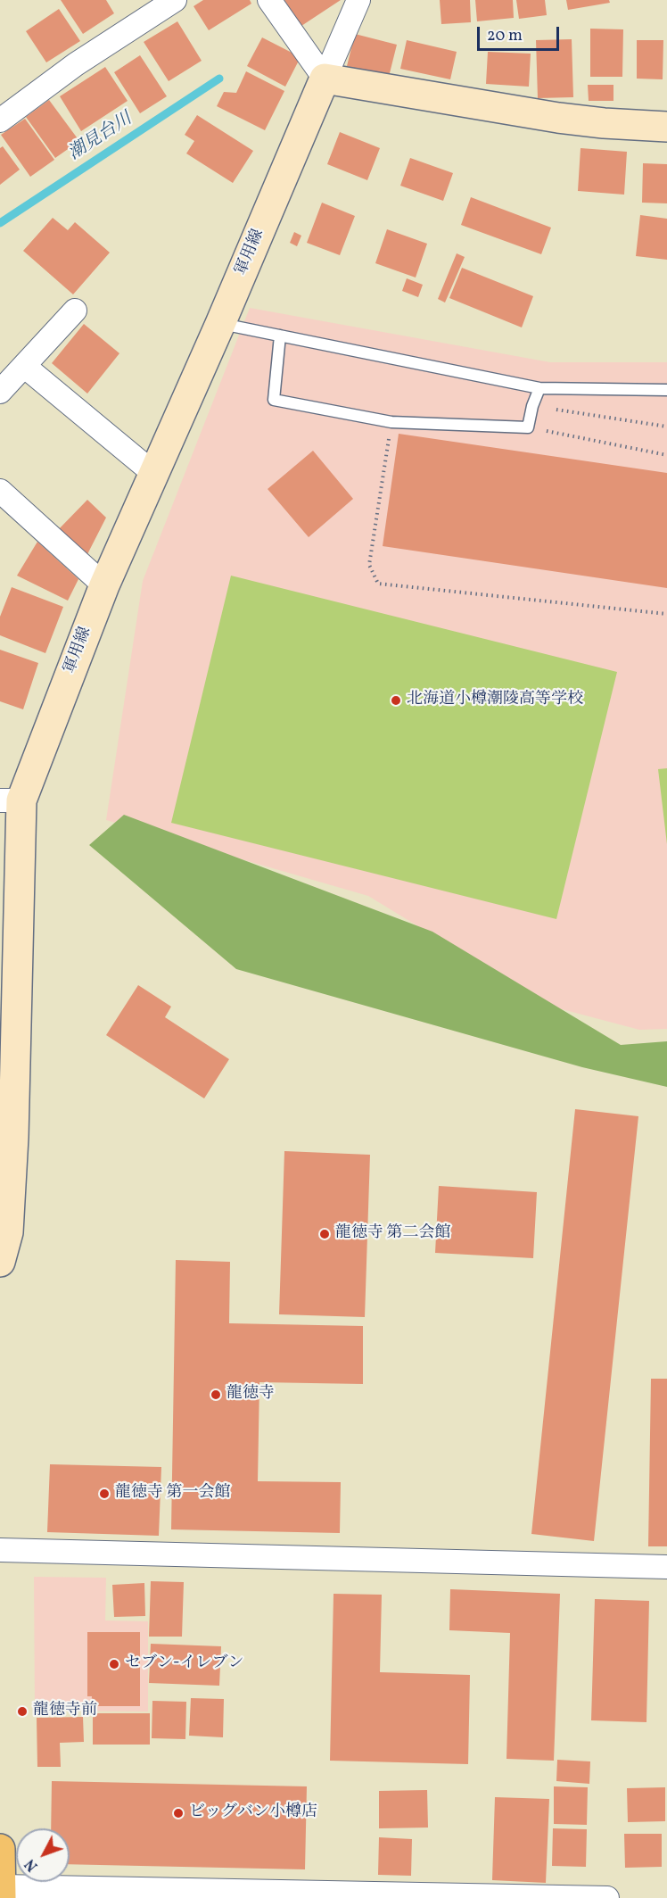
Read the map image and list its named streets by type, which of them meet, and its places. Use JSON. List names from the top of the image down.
{
  "streets": {
    "street": ["軍用線"]
  },
  "water": ["潮見台川"],
  "places": [
    "北海道小樽潮陵高等学校",
    "龍徳寺 第二会館",
    "龍徳寺",
    "龍徳寺 第一会館",
    "セブン-イレブン",
    "龍徳寺前",
    "ビッグバン小樽店"
  ],
  "scale_bar": "20 m",
  "north": "bottom left"
}
